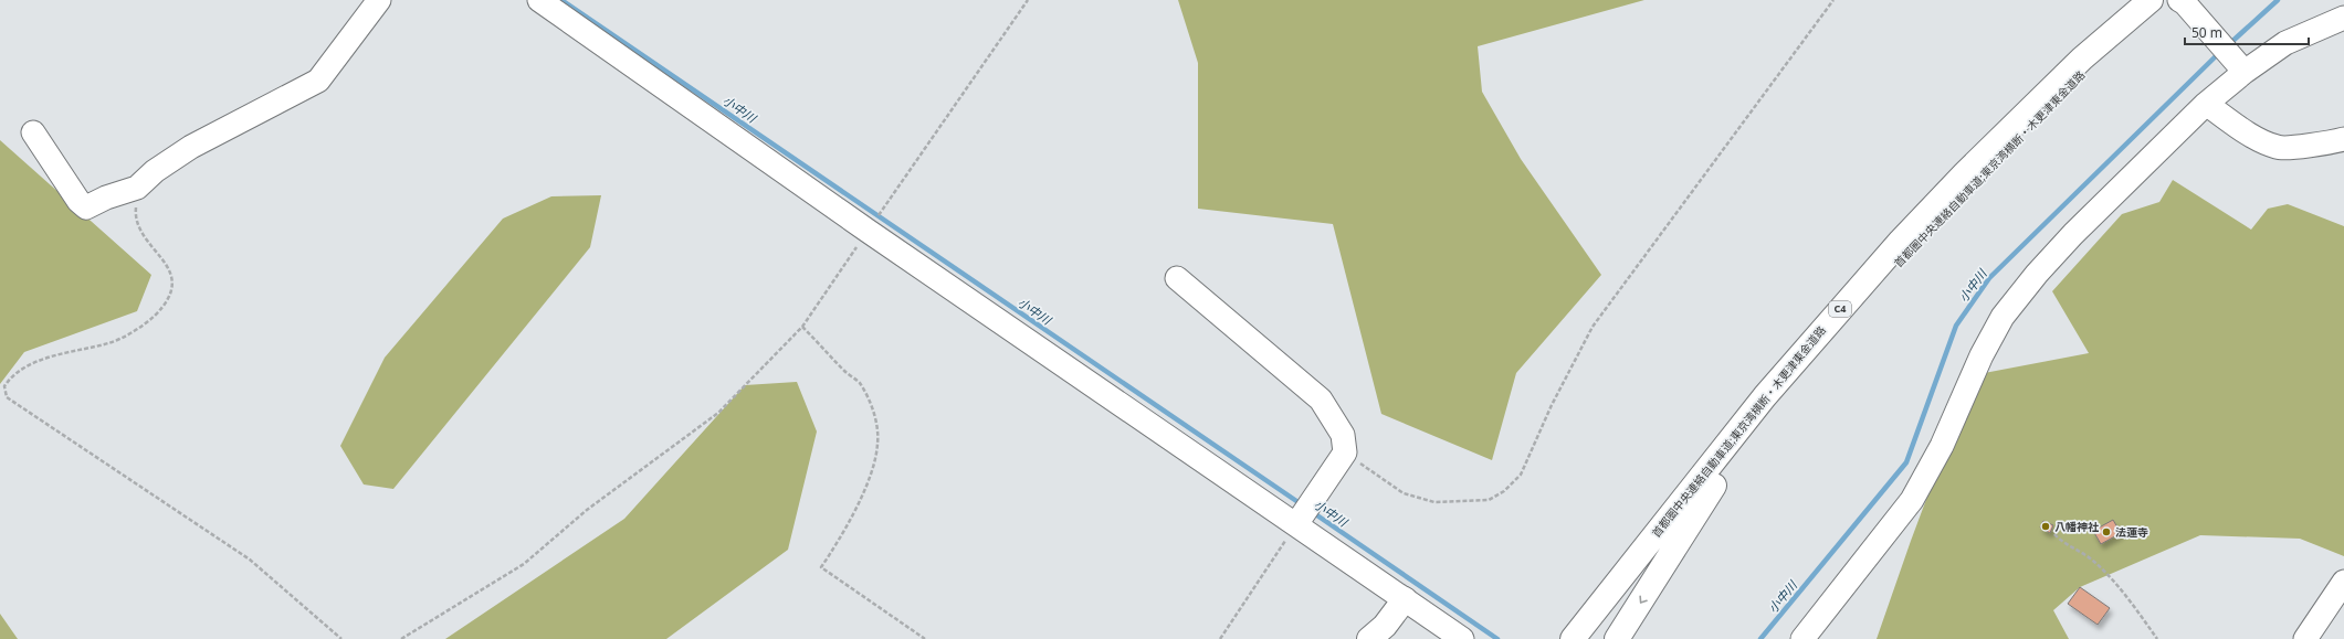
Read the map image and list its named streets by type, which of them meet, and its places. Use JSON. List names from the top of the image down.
{
  "streets": {
    "highway": ["首都圏中央連絡自動車道;東京湾横断・木更津東金道路", "C4"]
  },
  "water": ["小中川"],
  "places": ["八幡神社", "法蓮寺"],
  "scale_bar": "50 m"
}
